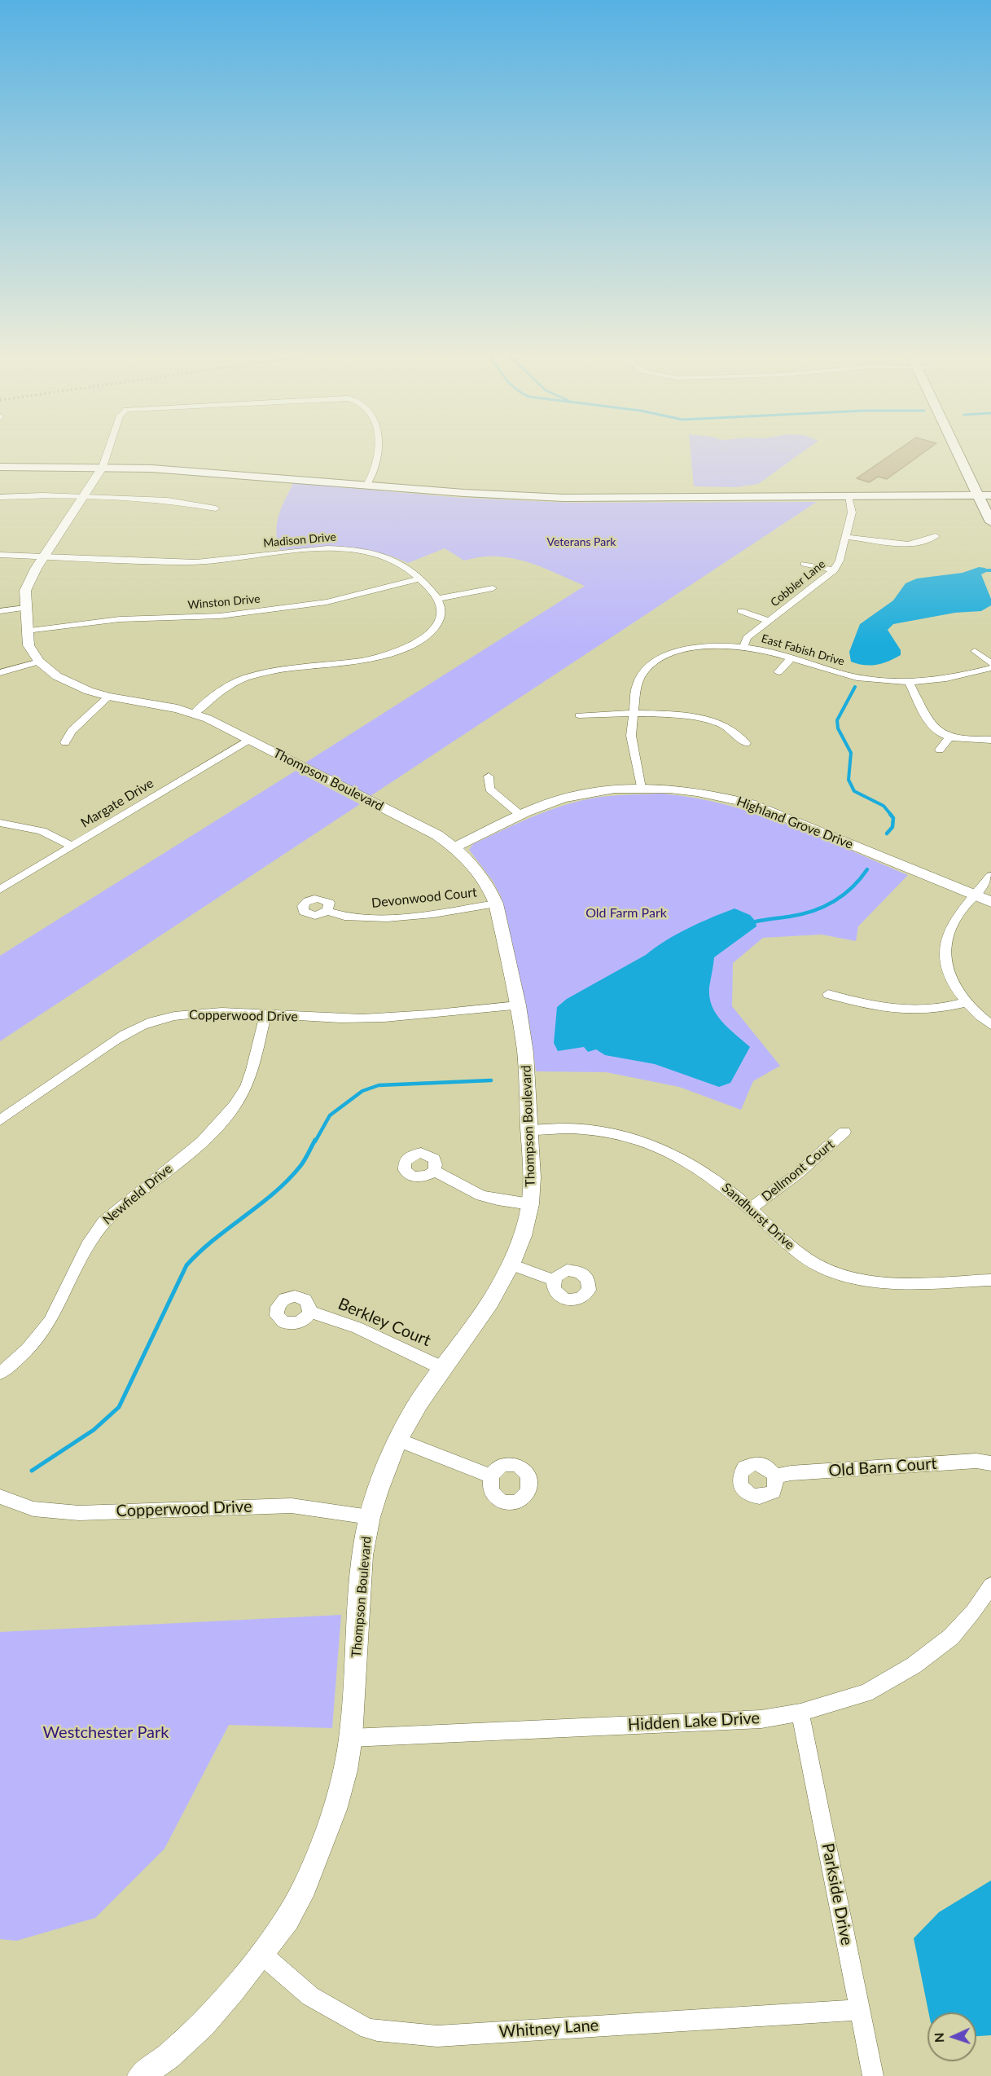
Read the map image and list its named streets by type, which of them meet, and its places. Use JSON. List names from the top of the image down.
{
  "streets": {
    "street": [
      "Madison Drive",
      "Cobbler Lane",
      "Winston Drive",
      "East Fabish Drive",
      "Thompson Boulevard",
      "Margate Drive",
      "Highland Grove Drive",
      "Devonwood Court",
      "Copperwood Drive",
      "Dellmont Court",
      "Newfield Drive",
      "Sandhurst Drive",
      "Berkley Court",
      "Old Barn Court",
      "Hidden Lake Drive",
      "Parkside Drive",
      "Whitney Lane"
    ]
  },
  "crossings": [
    ["Madison Drive", "Winston Drive"],
    ["Madison Drive", "Thompson Boulevard"],
    ["Cobbler Lane", "East Fabish Drive"],
    ["Winston Drive", "Thompson Boulevard"],
    ["East Fabish Drive", "Highland Grove Drive"],
    ["Thompson Boulevard", "Margate Drive"],
    ["Thompson Boulevard", "Highland Grove Drive"],
    ["Thompson Boulevard", "Devonwood Court"],
    ["Thompson Boulevard", "Copperwood Drive"],
    ["Thompson Boulevard", "Sandhurst Drive"],
    ["Thompson Boulevard", "Berkley Court"],
    ["Thompson Boulevard", "Hidden Lake Drive"],
    ["Thompson Boulevard", "Whitney Lane"],
    ["Copperwood Drive", "Newfield Drive"],
    ["Dellmont Court", "Sandhurst Drive"],
    ["Hidden Lake Drive", "Parkside Drive"],
    ["Parkside Drive", "Whitney Lane"]
  ],
  "parks": ["Veterans Park", "Old Farm Park", "Westchester Park"],
  "north": "left"
}
